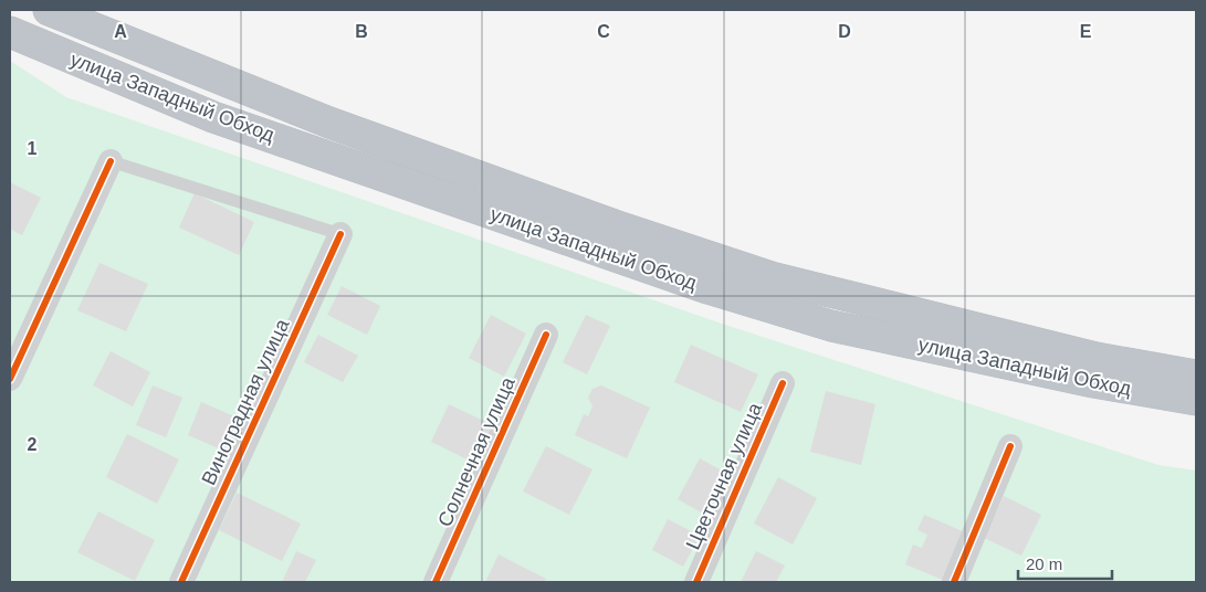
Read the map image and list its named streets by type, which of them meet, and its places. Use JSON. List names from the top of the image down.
{
  "streets": {
    "highway": ["улица Западный Обход"],
    "street": ["Виноградная улица", "Солнечная улица", "Цветочная улица"]
  },
  "scale_bar": "20 m",
  "grid": {
    "columns": [
      "A",
      "B",
      "C",
      "D",
      "E"
    ],
    "rows": ["1", "2"]
  }
}
